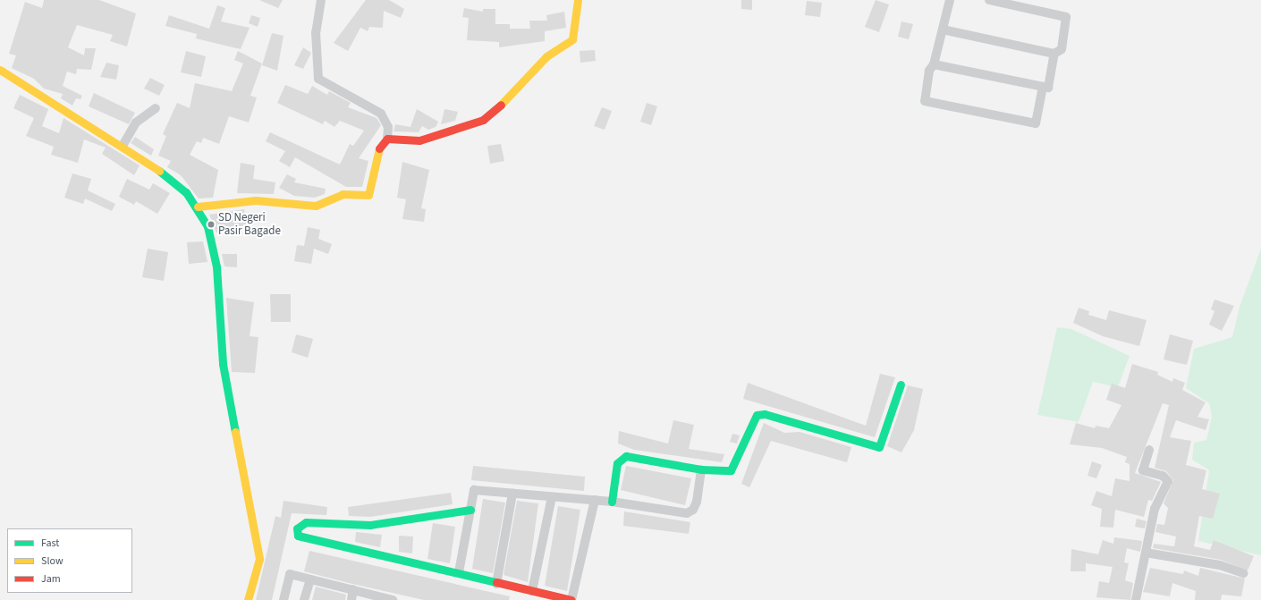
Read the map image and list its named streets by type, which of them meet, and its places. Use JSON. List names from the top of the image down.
{
  "places": ["SD Negeri Pasir Bagade"],
  "legend": ["Fast", "Slow", "Jam"]
}
